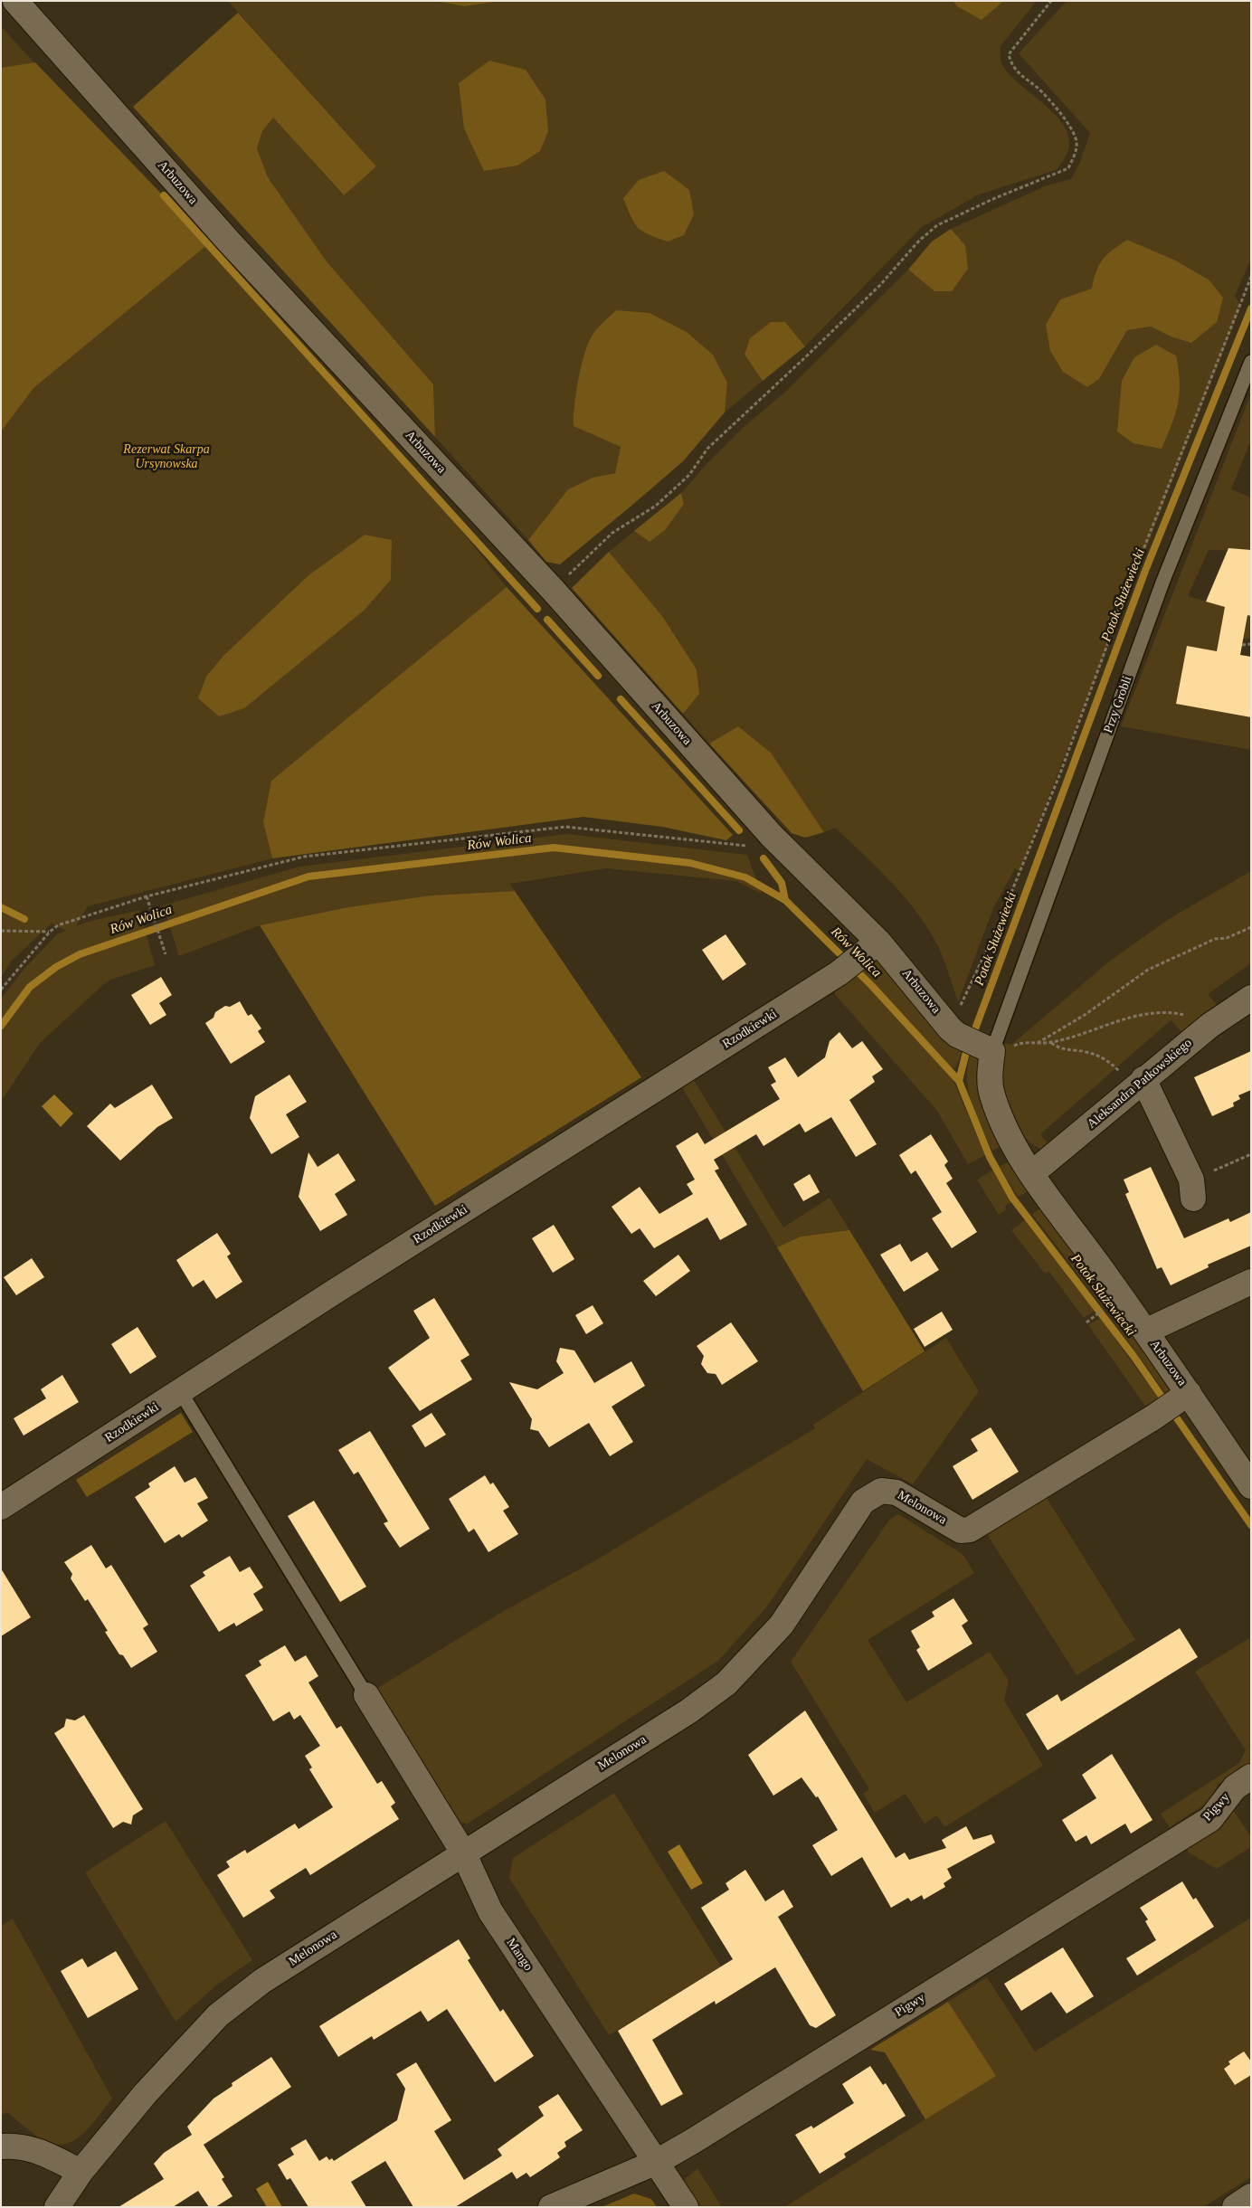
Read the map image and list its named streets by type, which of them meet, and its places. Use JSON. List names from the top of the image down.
{
  "streets": {
    "street": [
      "Arbuzowa",
      "Rzodkiewki",
      "Aleksandra Patkowskiego",
      "Melonowa",
      "Pigwy",
      "Mango"
    ],
    "lane": ["Przy Grobli"]
  },
  "crossings": [
    ["Arbuzowa", "Przy Grobli"],
    ["Arbuzowa", "Rzodkiewki"],
    ["Arbuzowa", "Aleksandra Patkowskiego"],
    ["Arbuzowa", "Melonowa"],
    ["Melonowa", "Mango"],
    ["Pigwy", "Mango"]
  ],
  "water": ["Potok Służewiecki", "Rów Wolica"],
  "parks": ["Rezerwat Skarpa Ursynowska"]
}
